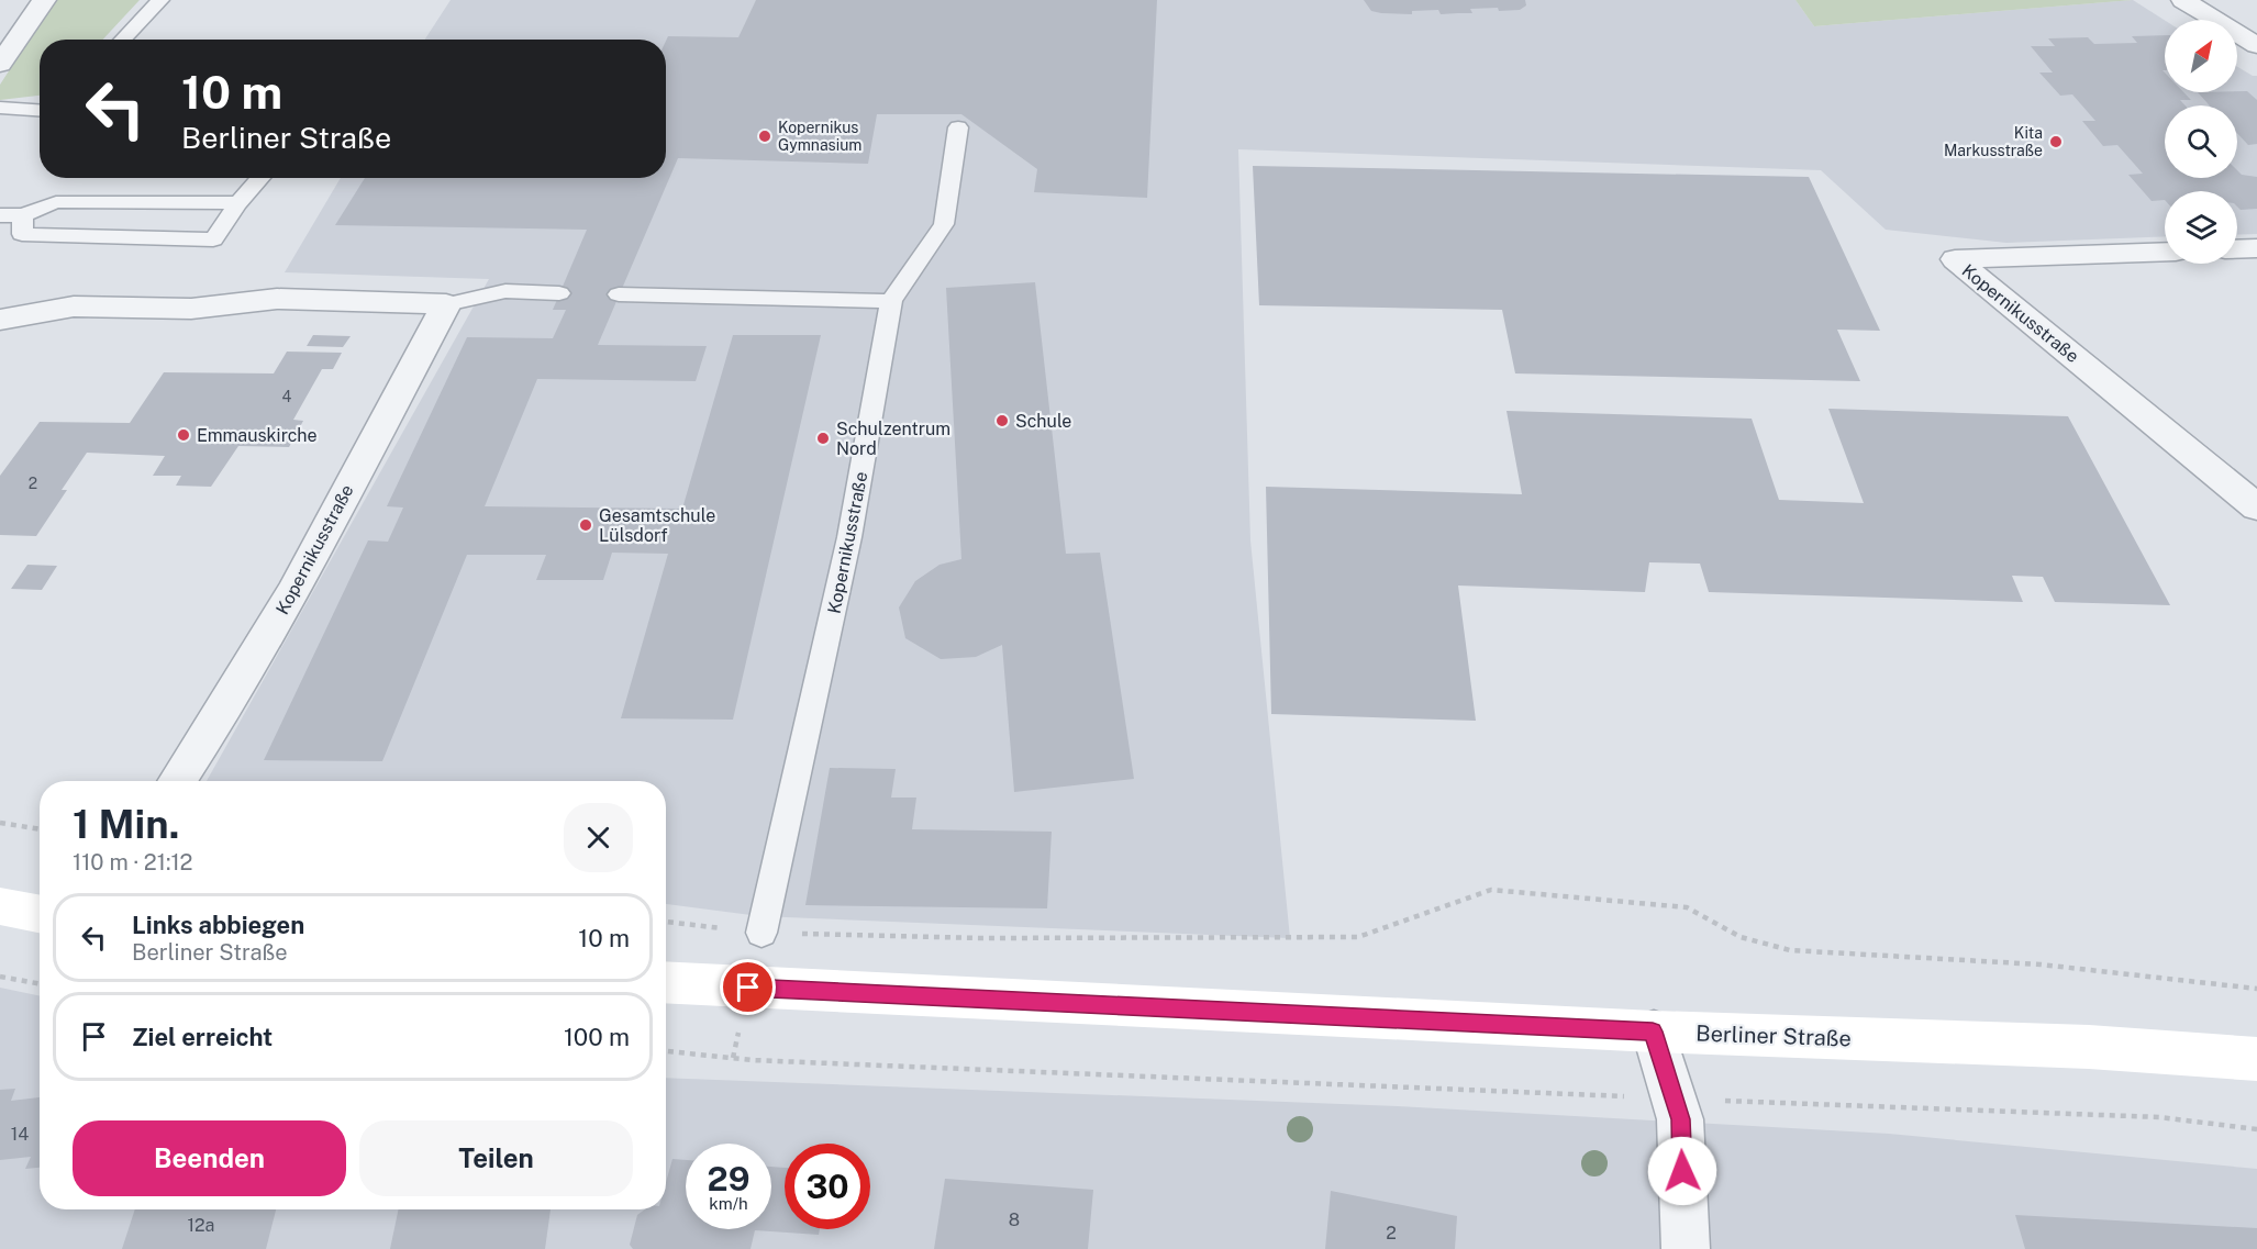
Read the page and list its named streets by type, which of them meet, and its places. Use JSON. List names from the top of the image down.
{
  "streets": {
    "street": ["Kopernikusstraße", "Berliner Straße"]
  },
  "places": [
    "Kopernikus Gymnasium",
    "Kita Markusstraße",
    "Schule",
    "Emmauskirche",
    "Schulzentrum Nord",
    "Gesamtschule Lülsdorf"
  ],
  "house_numbers": [
    "4",
    "2",
    "14",
    "8",
    "12a",
    "2"
  ],
  "north": "top right",
  "page": {
    "turn": ["10 m", "Berliner Straße"],
    "heading": ["1 Min.", "110 m · 21:12"],
    "list": [
      {
        "name": "Links abbiegen",
        "note": "Berliner Straße",
        "value": "10 m"
      },
      {
        "name": "Ziel erreicht",
        "value": "100 m"
      }
    ],
    "buttons": ["Beenden", "Teilen"],
    "speed": "29 km/h",
    "limit": "30"
  }
}
